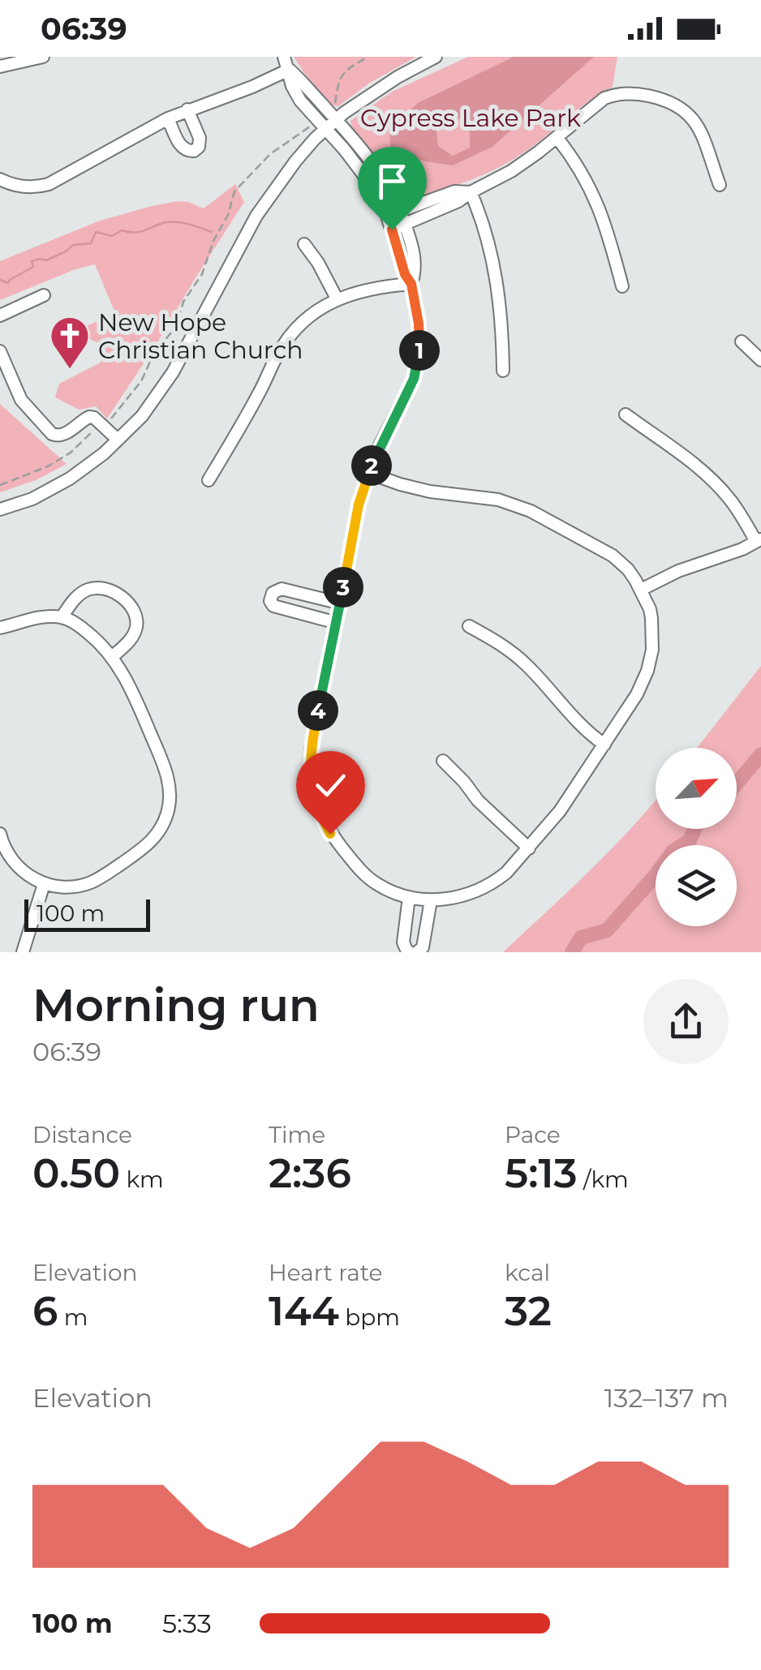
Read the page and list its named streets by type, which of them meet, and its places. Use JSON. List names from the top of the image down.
{
  "parks": ["Cypress Lake Park"],
  "places": {
    "church": ["New Hope Christian Church"]
  },
  "scale_bar": "100 m",
  "north": "top right",
  "page": {
    "status": "06:39",
    "pins": [
      "1",
      "2",
      "3",
      "4"
    ],
    "scale": "100 m",
    "heading": ["Morning run", "06:39"],
    "stats": [
      ["Distance", "0.50 km"],
      ["Time", "2:36"],
      ["Pace", "5:13 /km"],
      ["Elevation", "6 m"],
      ["Heart rate", "144 bpm"],
      ["kcal", "32"]
    ],
    "chart": ["Elevation", "132–137 m"],
    "list": [
      {
        "name": "100 m",
        "note": "5:33"
      }
    ]
  }
}
